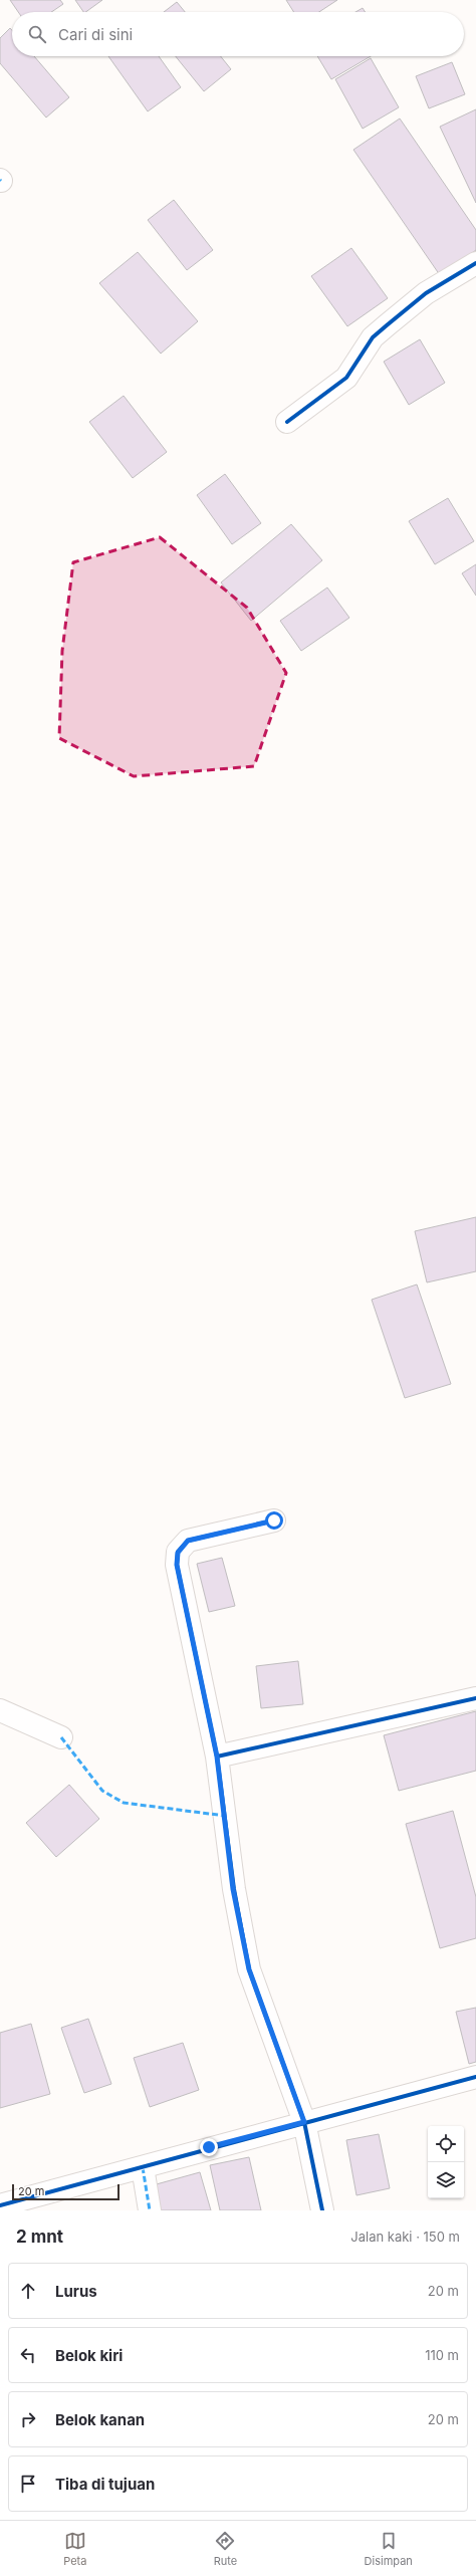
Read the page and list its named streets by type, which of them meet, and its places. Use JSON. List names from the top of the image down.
{
  "scale_bar": "20 m",
  "page": {
    "search": "Cari di sini",
    "scale": "20 m",
    "heading": ["2 mnt", "Jalan kaki · 150 m"],
    "list": [
      ["Lurus", "20 m"],
      ["Belok kiri", "110 m"],
      ["Belok kanan", "20 m"],
      "Tiba di tujuan"
    ],
    "nav": ["Peta", "Rute", "Disimpan"]
  }
}
